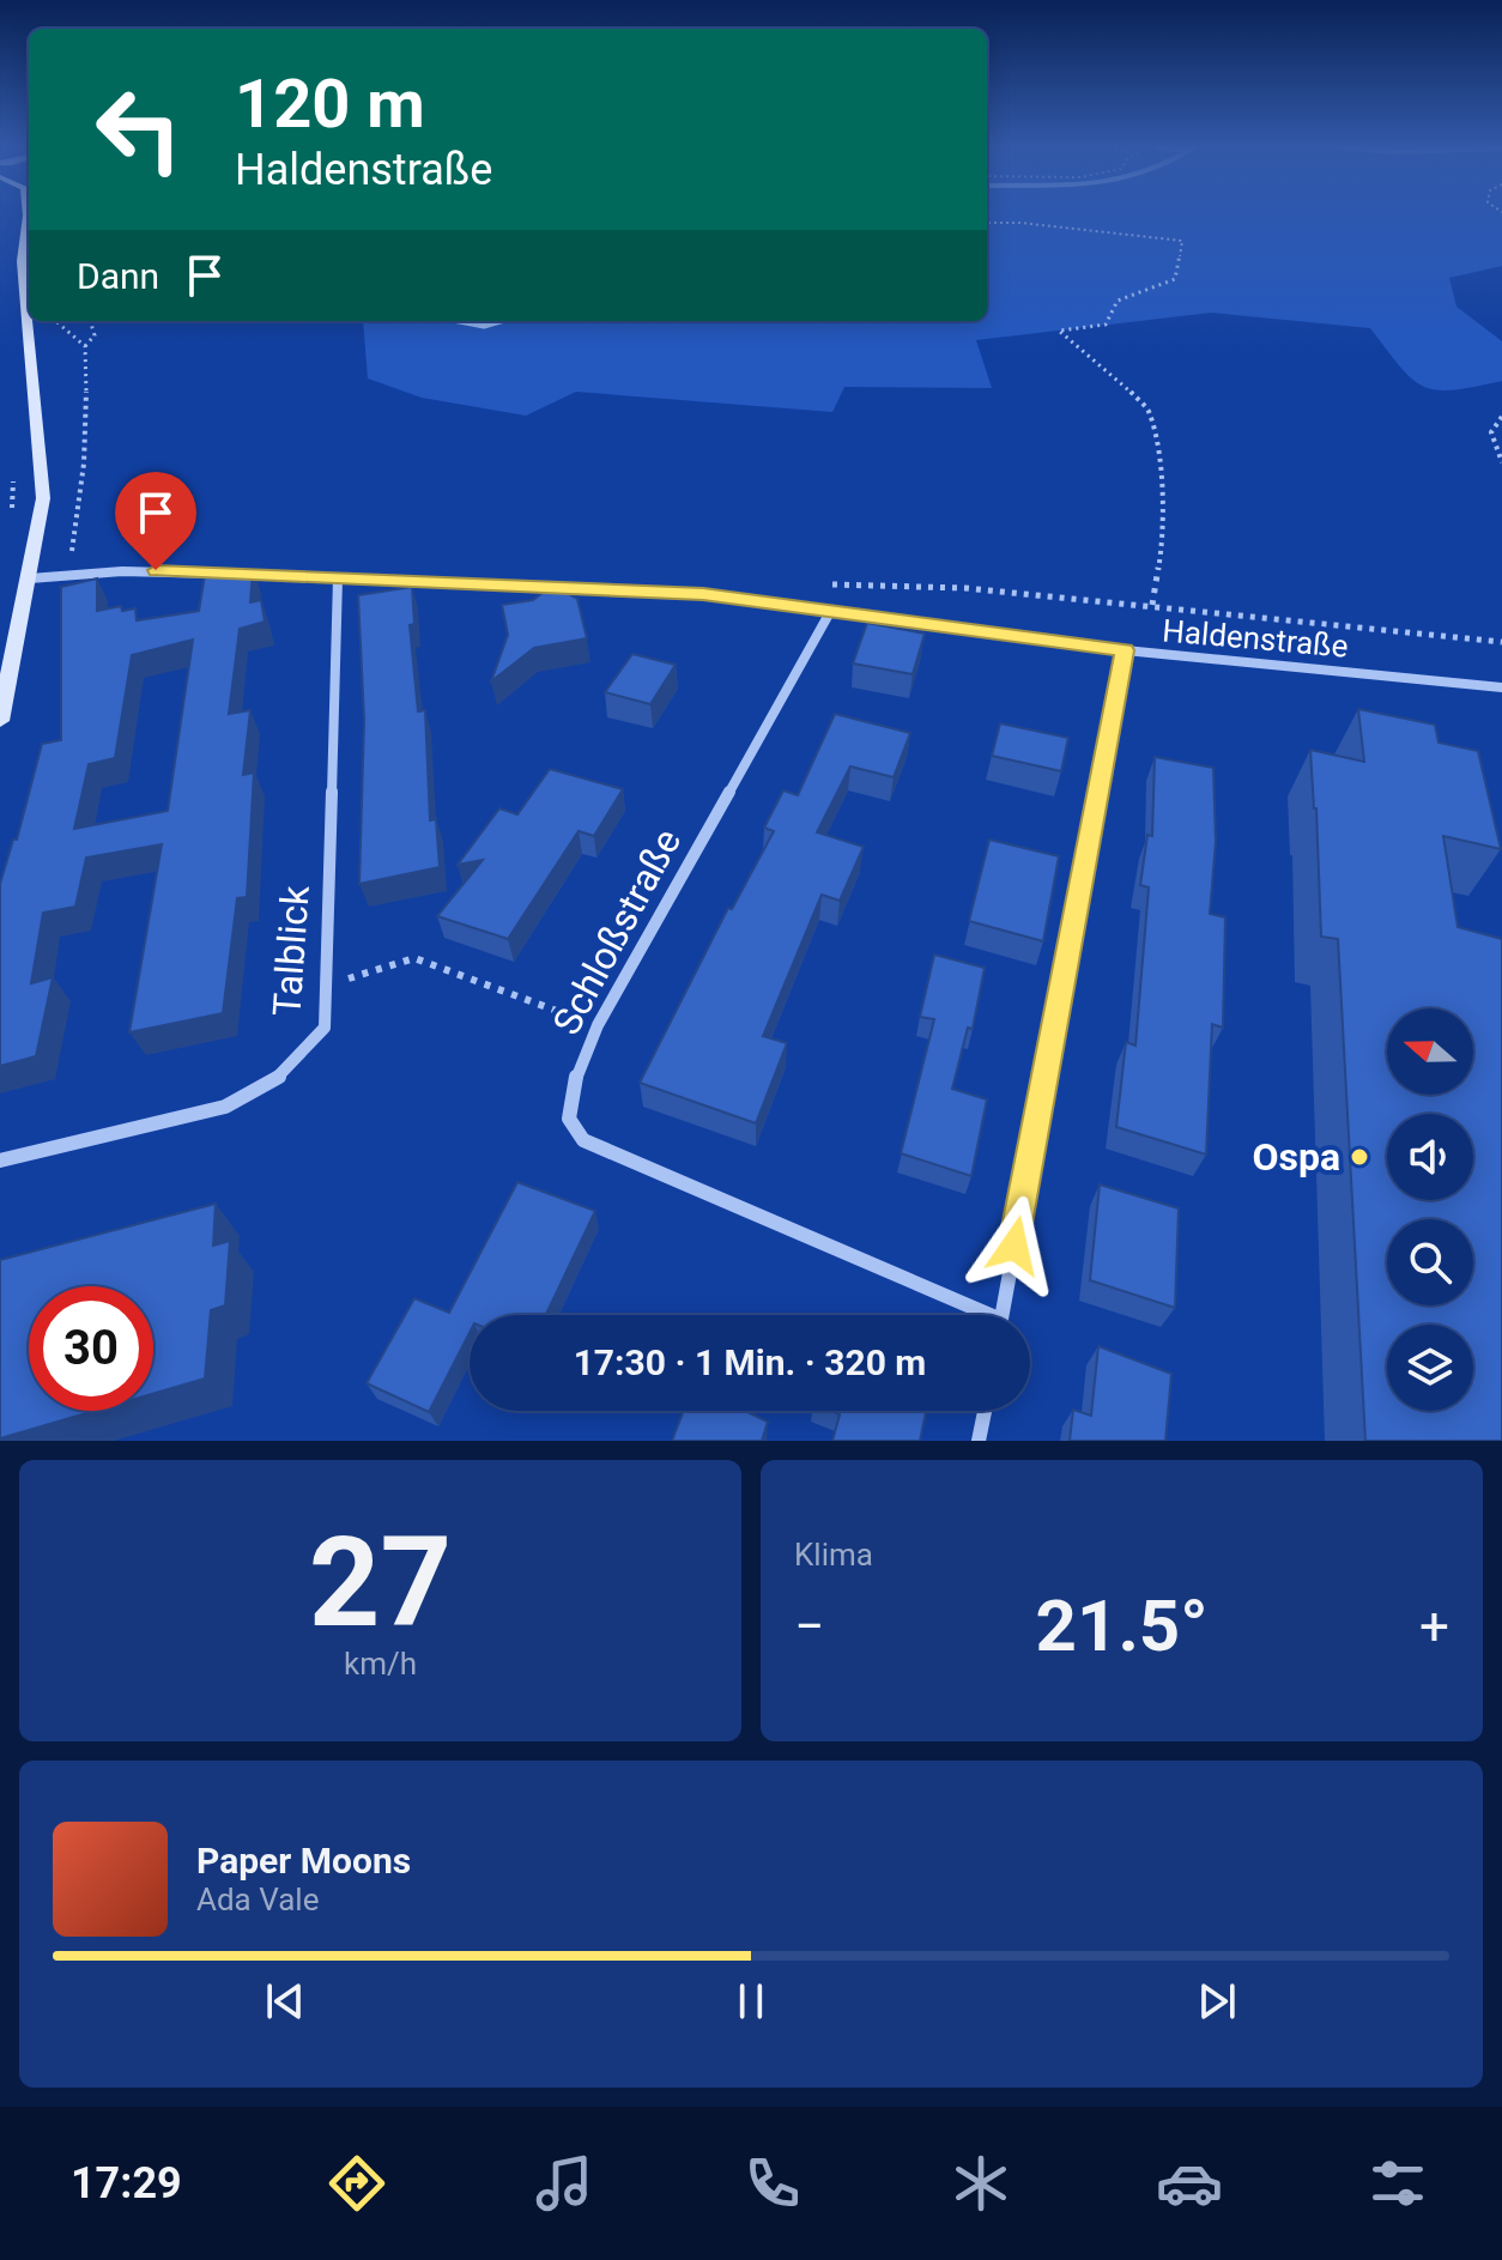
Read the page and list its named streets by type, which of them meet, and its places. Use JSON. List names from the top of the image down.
{
  "streets": {
    "street": ["Haldenstraße", "Schloßstraße", "Talblick"]
  },
  "crossings": [
    ["Haldenstraße", "Schloßstraße"],
    ["Haldenstraße", "Talblick"]
  ],
  "places": ["Ospa"],
  "north": "left",
  "page": {
    "turn": ["120 m", "Haldenstraße"],
    "then": "Dann",
    "limit": "30",
    "trip": "17:30 · 1 Min. · 320 m",
    "tile": [
      ["27", "km/h"],
      "Klima"
    ],
    "heat": ["−", "21.5°", "+"],
    "song": ["Paper Moons", "Ada Vale"],
    "tabs": "17:29"
  }
}
